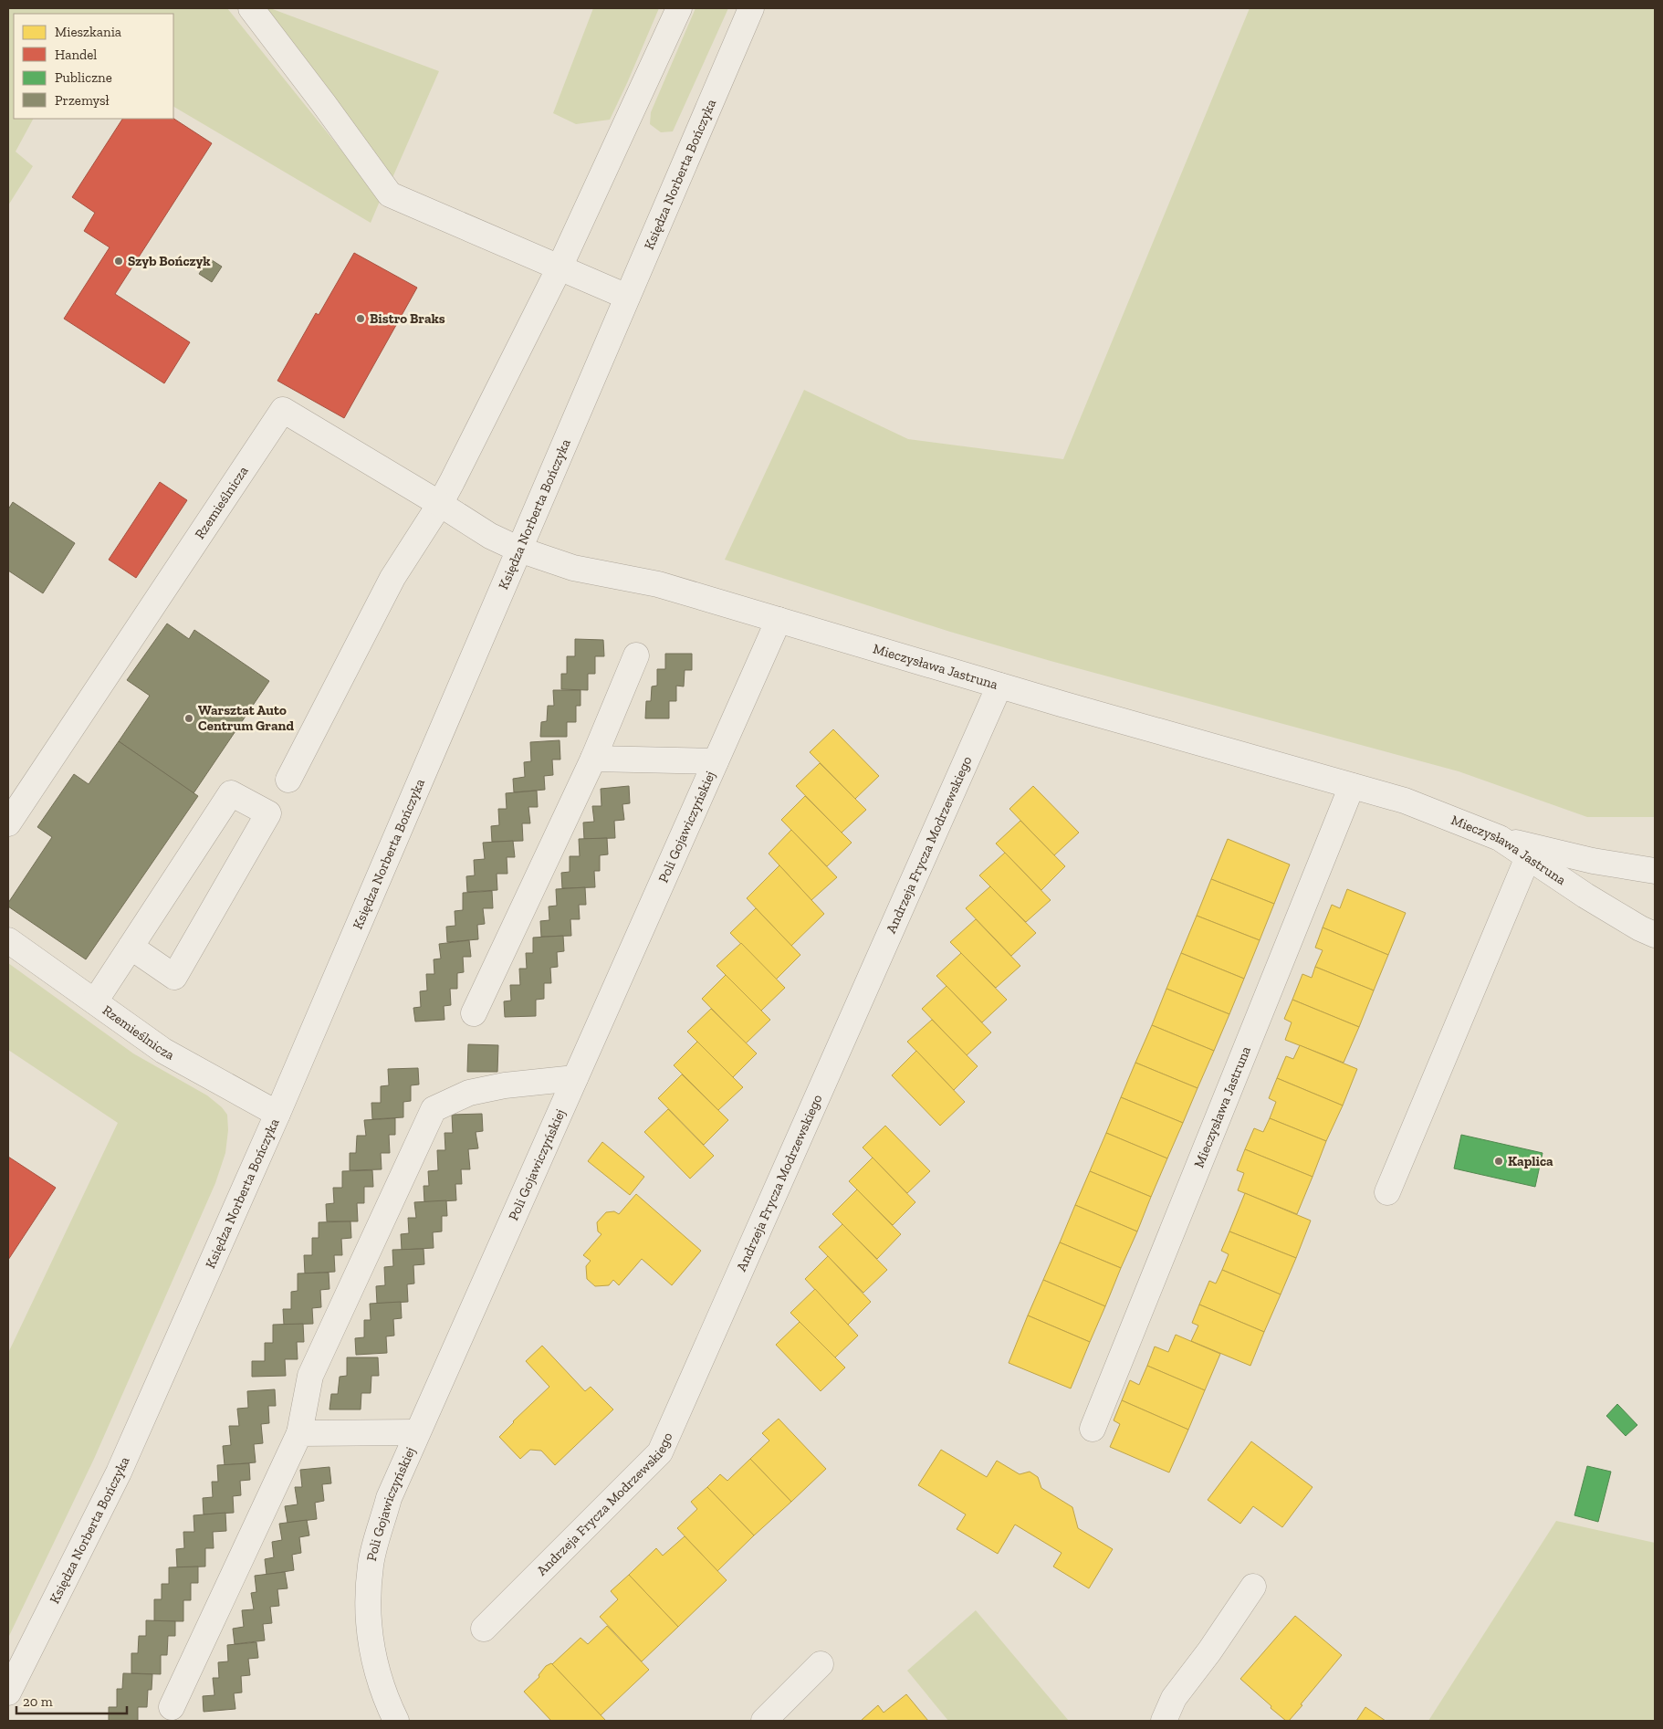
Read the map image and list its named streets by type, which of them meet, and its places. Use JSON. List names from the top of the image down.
{
  "streets": {
    "street": [
      "Księdza Norberta Bończyka",
      "Rzemieślnicza",
      "Mieczysława Jastruna",
      "Poli Gojawiczyńskiej",
      "Andrzeja Frycza Modrzewskiego"
    ]
  },
  "crossings": [
    ["Księdza Norberta Bończyka", "Rzemieślnicza"],
    ["Księdza Norberta Bończyka", "Mieczysława Jastruna"],
    ["Rzemieślnicza", "Mieczysława Jastruna"],
    ["Mieczysława Jastruna", "Poli Gojawiczyńskiej"],
    ["Mieczysława Jastruna", "Andrzeja Frycza Modrzewskiego"]
  ],
  "places": [
    "Szyb Bończyk",
    "Bistro Braks",
    "Warsztat Auto Centrum Grand",
    "Kaplica"
  ],
  "legend": [
    "Mieszkania",
    "Handel",
    "Publiczne",
    "Przemysł"
  ],
  "scale_bar": "20 m"
}
